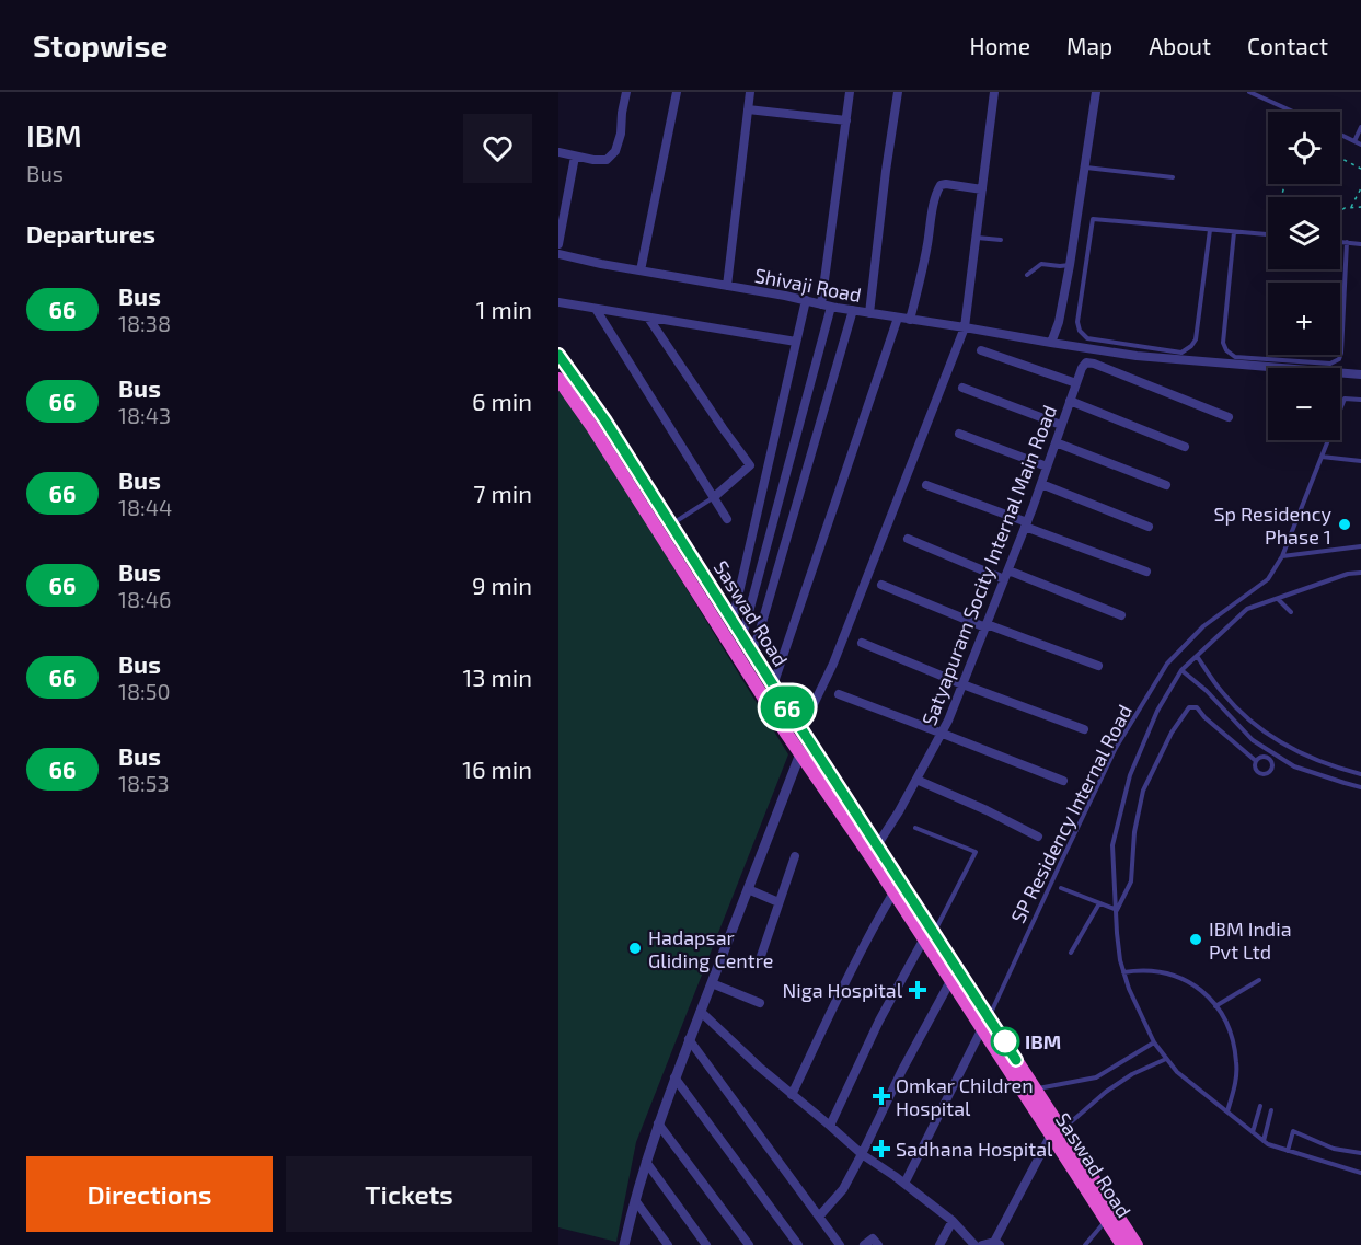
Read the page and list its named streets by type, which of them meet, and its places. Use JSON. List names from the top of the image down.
{
  "streets": {
    "highway": ["Saswad Road"],
    "street": ["Shivaji Road", "Satyapuram Socity Internal Main Road"],
    "lane": ["SP Residency Internal Road"]
  },
  "crossings": [
    ["Satyapuram Socity Internal Main Road", "Saswad Road"],
    ["Saswad Road", "SP Residency Internal Road"]
  ],
  "places": {
    "other": [
      "Sp Residency Phase 1",
      "IBM India Pvt Ltd",
      "Hadapsar Gliding Centre",
      "IBM"
    ],
    "health": ["Niga Hospital", "Omkar Children Hospital", "Sadhana Hospital"]
  },
  "lines": ["bus line 66"],
  "page": {
    "header": "Stopwise",
    "nav": [
      "Home",
      "Map",
      "About",
      "Contact"
    ],
    "heading": [
      ["IBM", "Bus"],
      "Departures"
    ],
    "on_map": "66",
    "map_buttons": ["+", "−"],
    "list": [
      {
        "mark": "66",
        "name": "Bus",
        "note": "18:38",
        "value": "1 min"
      },
      {
        "mark": "66",
        "name": "Bus",
        "note": "18:43",
        "value": "6 min"
      },
      {
        "mark": "66",
        "name": "Bus",
        "note": "18:44",
        "value": "7 min"
      },
      {
        "mark": "66",
        "name": "Bus",
        "note": "18:46",
        "value": "9 min"
      },
      {
        "mark": "66",
        "name": "Bus",
        "note": "18:50",
        "value": "13 min"
      },
      {
        "mark": "66",
        "name": "Bus",
        "note": "18:53",
        "value": "16 min"
      }
    ],
    "buttons": ["Directions", "Tickets"]
  }
}
